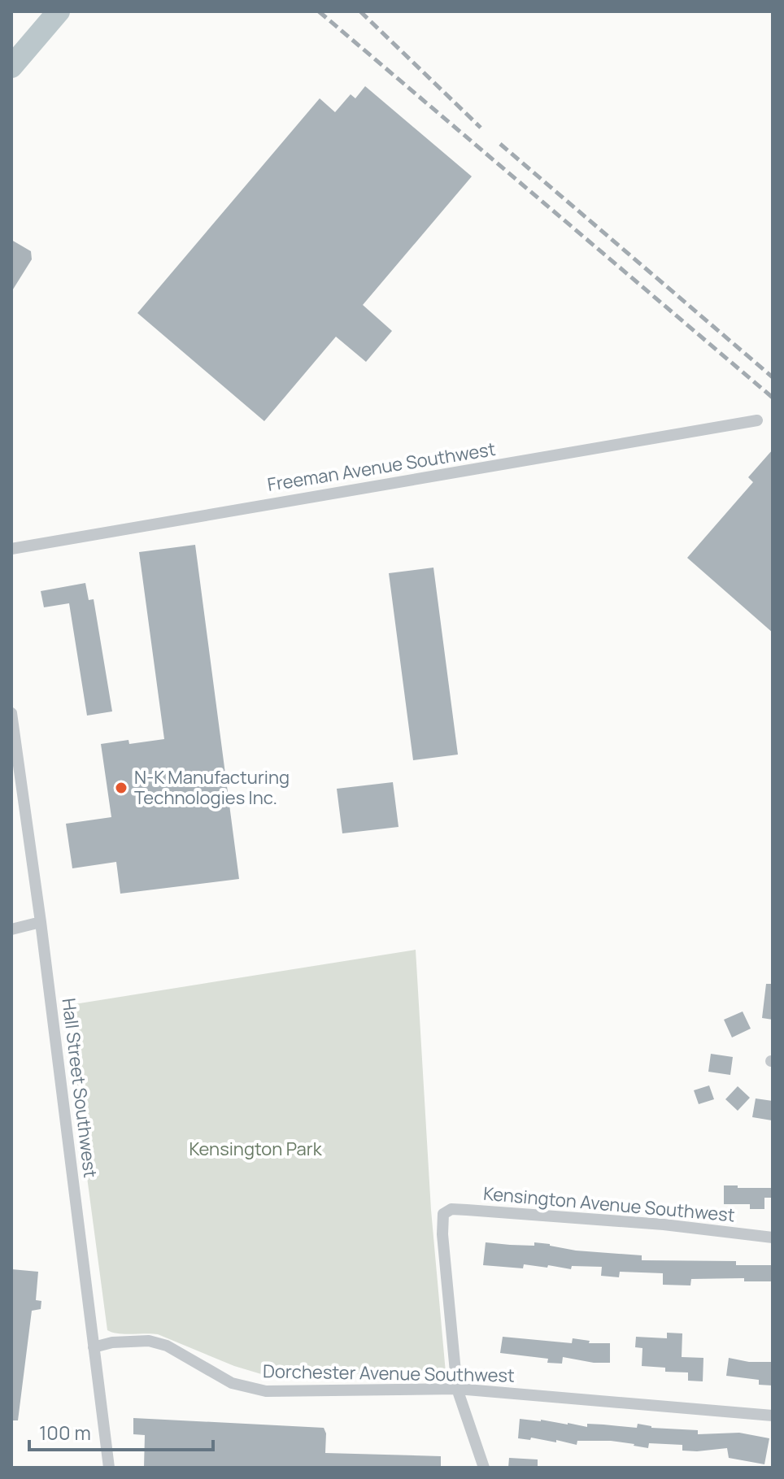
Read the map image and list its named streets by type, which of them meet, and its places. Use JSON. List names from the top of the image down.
{
  "streets": {
    "street": [
      "Freeman Avenue Southwest",
      "Hall Street Southwest",
      "Kensington Avenue Southwest",
      "Dorchester Avenue Southwest"
    ]
  },
  "crossings": [
    ["Hall Street Southwest", "Dorchester Avenue Southwest"],
    ["Kensington Avenue Southwest", "Dorchester Avenue Southwest"]
  ],
  "parks": ["Kensington Park"],
  "places": ["N-K Manufacturing Technologies Inc."],
  "scale_bar": "100 m"
}
